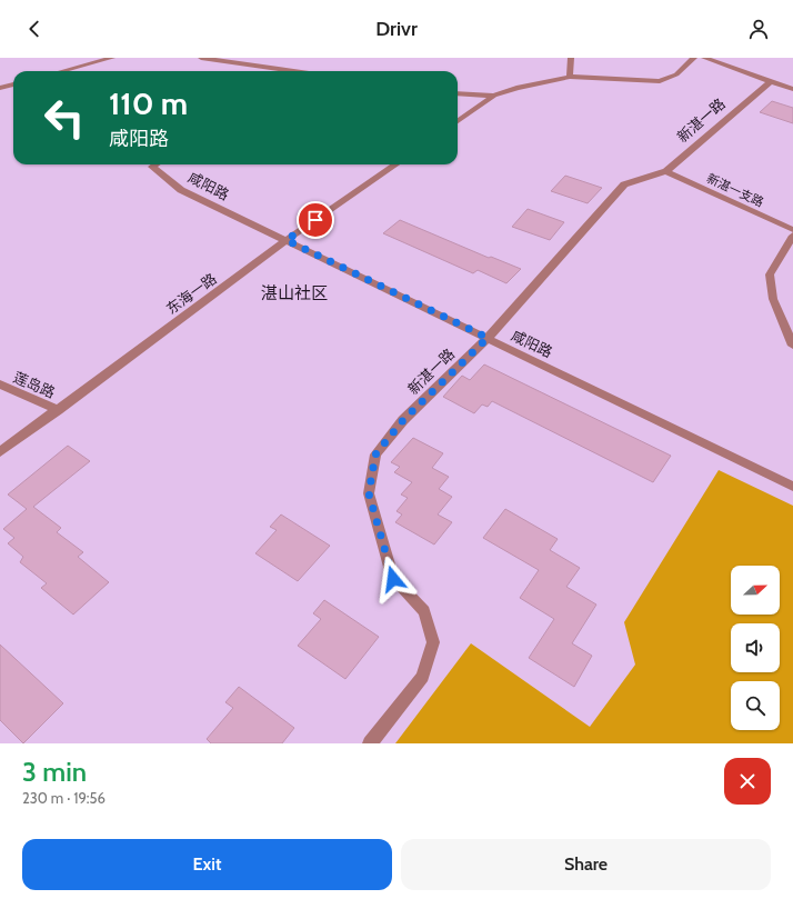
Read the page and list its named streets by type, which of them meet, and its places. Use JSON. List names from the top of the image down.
{
  "streets": {
    "street": [
      "新湛一路",
      "咸阳路",
      "新湛一支路",
      "东海一路",
      "莲岛路"
    ]
  },
  "crossings": [
    ["新湛一路", "咸阳路"],
    ["新湛一路", "新湛一支路"],
    ["咸阳路", "东海一路"],
    ["东海一路", "莲岛路"]
  ],
  "districts": ["湛山社区"],
  "north": "right",
  "page": {
    "header": "Drivr",
    "turn": ["110 m", "咸阳路"],
    "heading": ["3 min", "230 m · 19:56"],
    "buttons": ["Exit", "Share"]
  }
}
